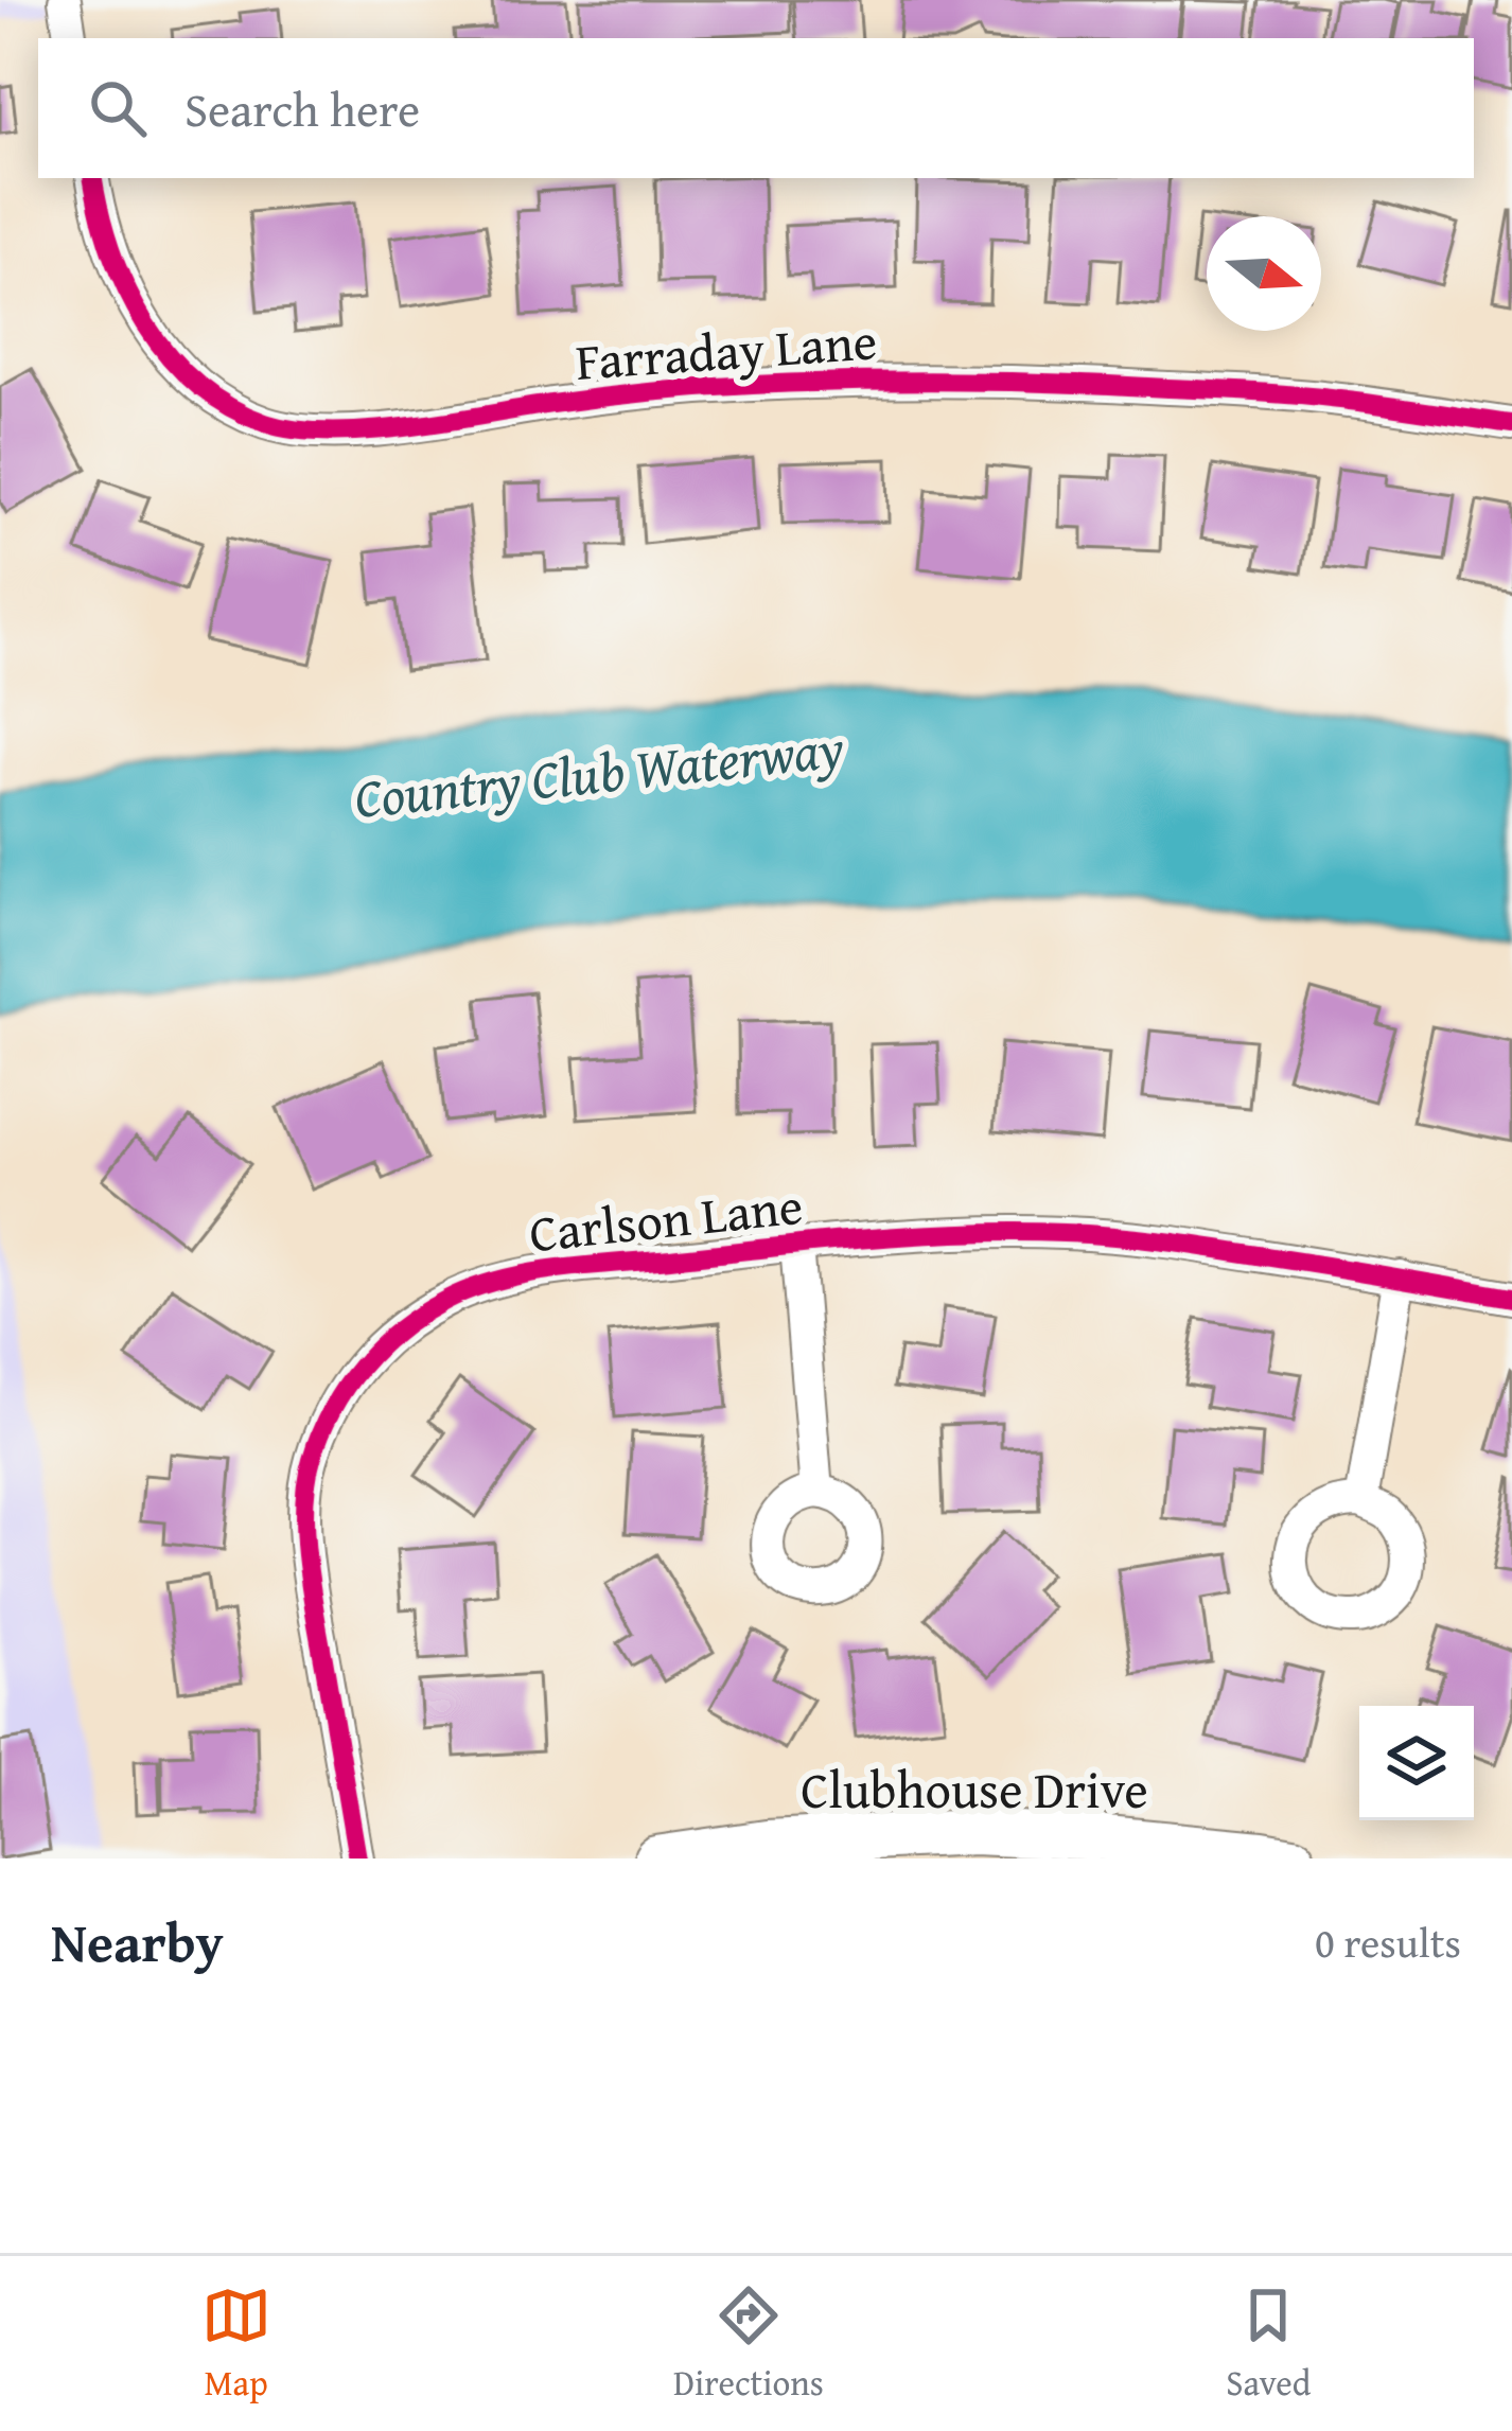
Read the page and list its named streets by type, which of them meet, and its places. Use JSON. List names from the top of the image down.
{
  "streets": {
    "street": ["Farraday Lane", "Carlson Lane", "Clubhouse Drive"]
  },
  "water": ["Country Club Waterway"],
  "north": "right",
  "page": {
    "search": "Search here",
    "heading": ["Nearby", "0 results"],
    "nav": ["Map", "Directions", "Saved"]
  }
}
